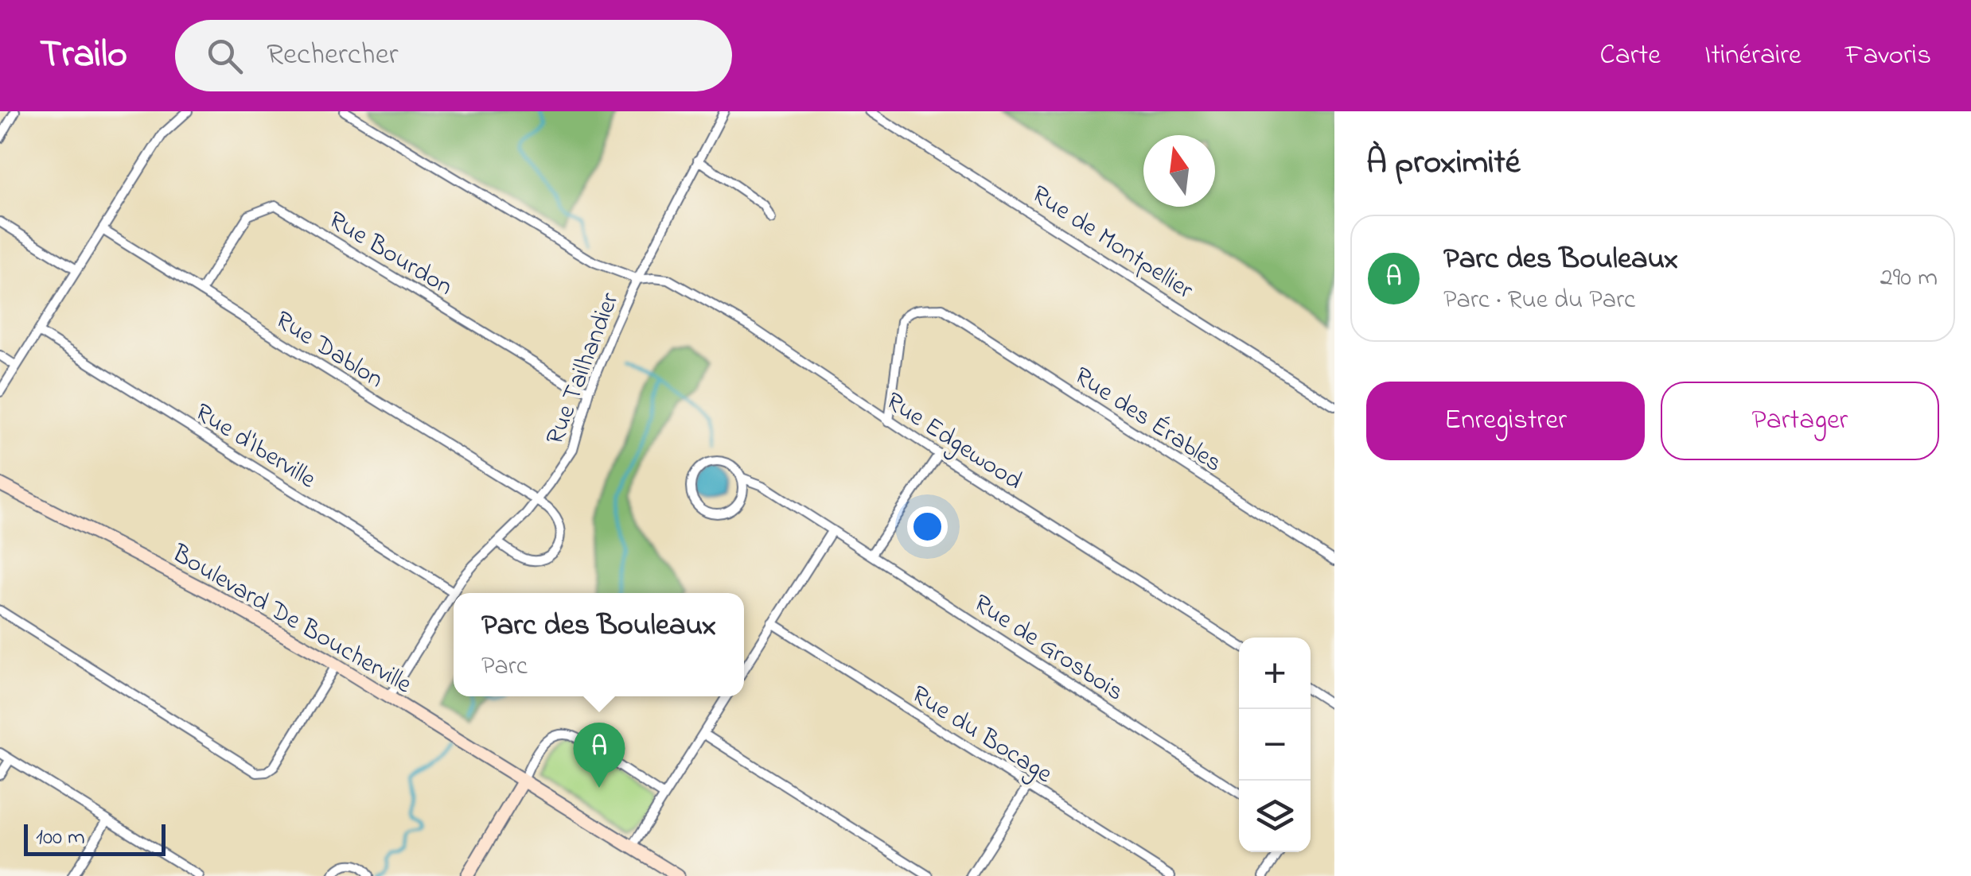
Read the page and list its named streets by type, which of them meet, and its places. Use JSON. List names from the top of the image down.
{
  "streets": {
    "street": [
      "Rue de Montpellier",
      "Rue Bourdon",
      "Rue Dablon",
      "Rue Tailhandier",
      "Rue des Érables",
      "Rue Edgewood",
      "Rue d'Iberville",
      "Boulevard De Boucherville",
      "Rue de Grosbois",
      "Rue du Bocage"
    ]
  },
  "crossings": [
    ["Rue Bourdon", "Rue Dablon"],
    ["Rue Bourdon", "Rue Tailhandier"],
    ["Rue Dablon", "Rue Tailhandier"],
    ["Rue Tailhandier", "Rue Edgewood"],
    ["Rue Tailhandier", "Rue d'Iberville"],
    ["Rue Tailhandier", "Boulevard De Boucherville"],
    ["Rue des Érables", "Rue Edgewood"]
  ],
  "scale_bar": "100 m",
  "north": "top",
  "page": {
    "header": "Trailo",
    "search": "Rechercher",
    "nav": ["Carte", "Itinéraire", "Favoris"],
    "heading": "À proximité",
    "list": [
      {
        "mark": "A",
        "name": "Parc des Bouleaux",
        "note": "Parc · Rue du Parc",
        "value": "290 m"
      }
    ],
    "buttons": ["Enregistrer", "Partager"],
    "popup": ["Parc des Bouleaux", "Parc"],
    "map_buttons": ["+", "−"],
    "pins": "A",
    "scale": "100 m"
  }
}
